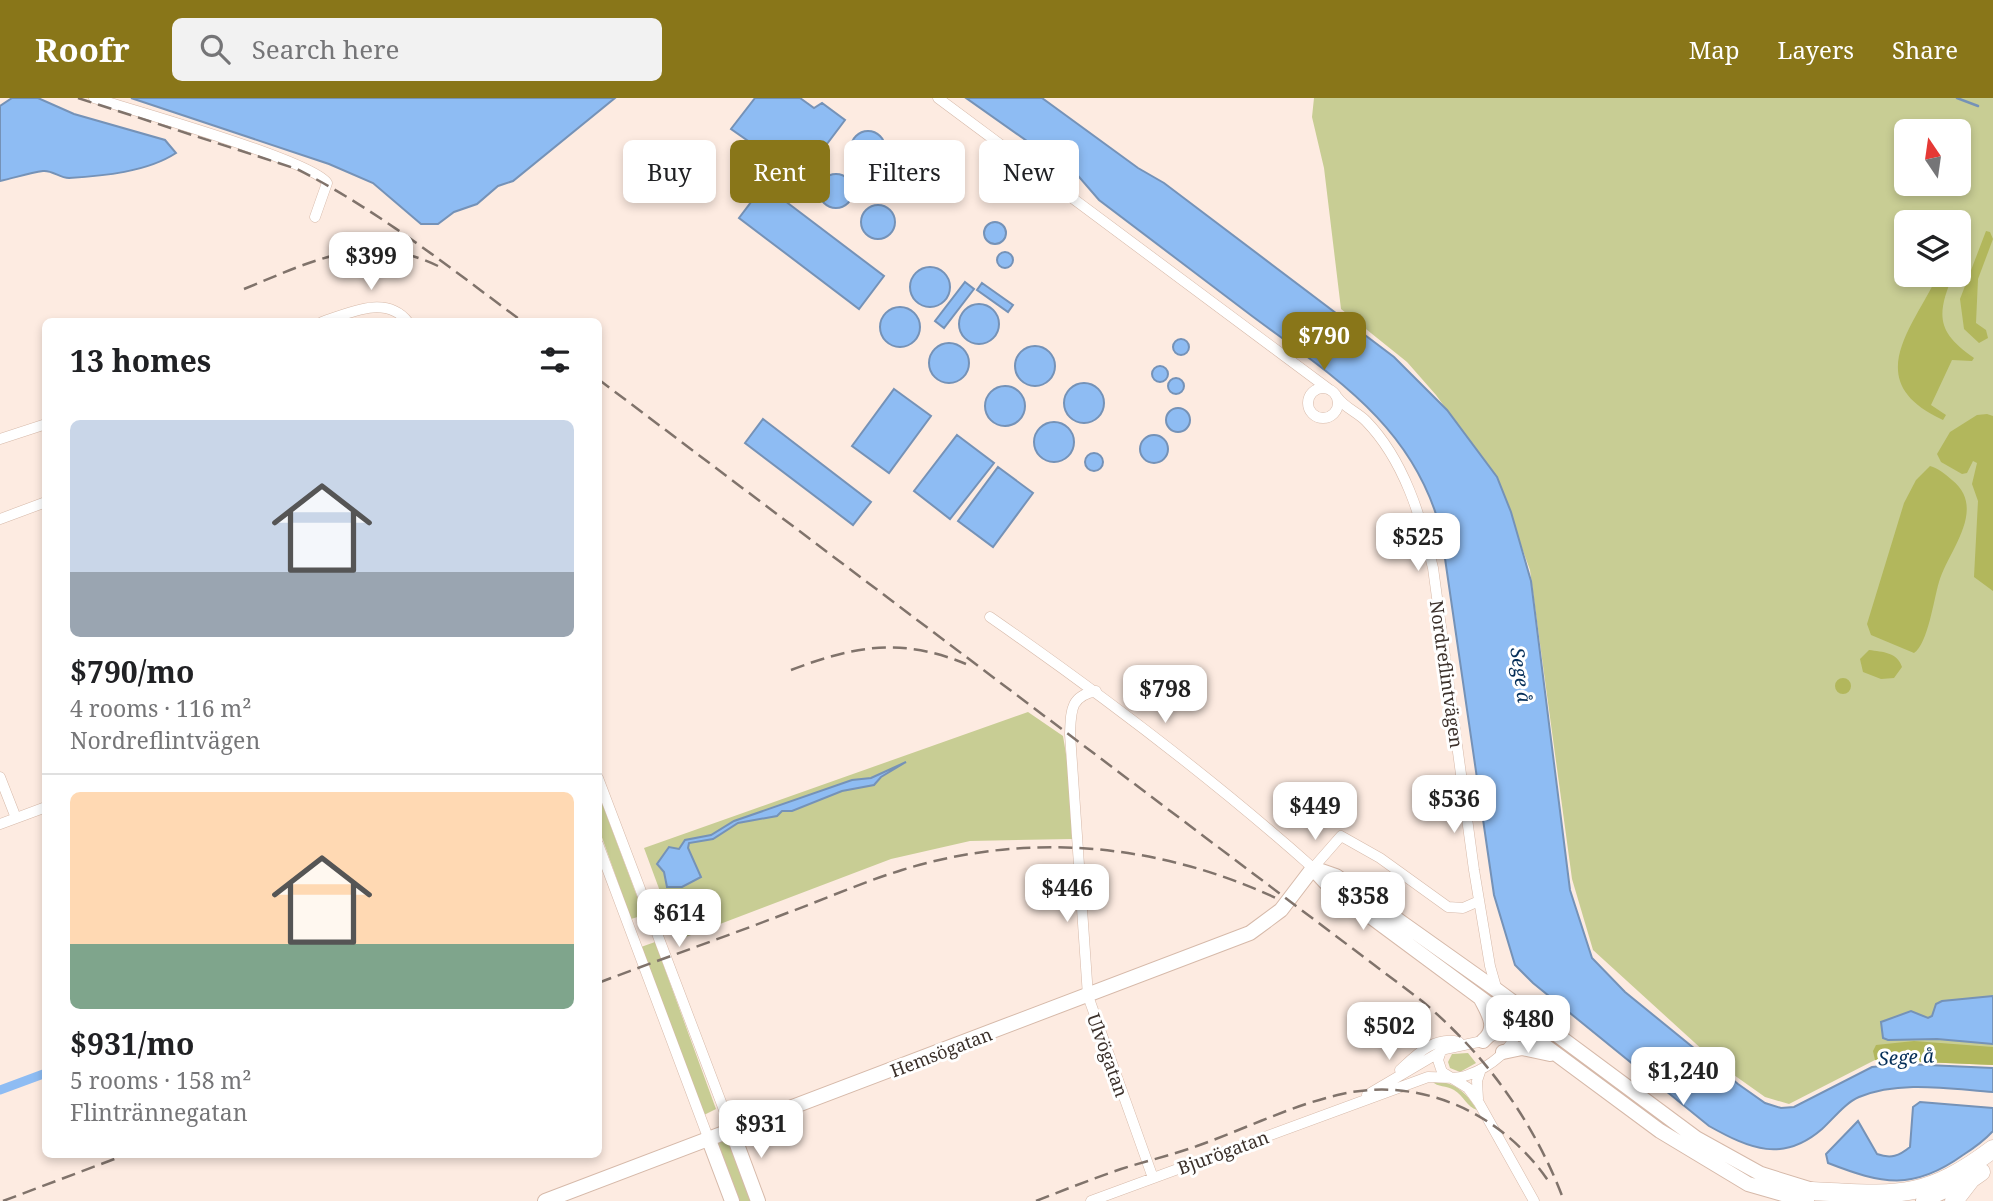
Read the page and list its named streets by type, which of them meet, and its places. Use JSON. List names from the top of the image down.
{
  "streets": {
    "street": [
      "Nordreflintvägen",
      "Hemsögatan",
      "Ulvögatan",
      "Bjurögatan"
    ]
  },
  "crossings": [
    ["Hemsögatan", "Ulvögatan"],
    ["Ulvögatan", "Bjurögatan"]
  ],
  "water": ["Sege å"],
  "north": "top",
  "page": {
    "header": "Roofr",
    "search": "Search here",
    "nav": ["Map", "Layers", "Share"],
    "chip": [
      "Buy",
      "Rent",
      "Filters",
      "New"
    ],
    "price": [
      "$399",
      "$790",
      "$525",
      "$798",
      "$536",
      "$449",
      "$446",
      "$358",
      "$614",
      "$480",
      "$502",
      "$1,240",
      "$931"
    ],
    "heading": "13 homes",
    "list": [
      {
        "name": "$790/mo",
        "note": "4 rooms · 116 m² · Nordreflintvägen"
      },
      {
        "name": "$931/mo",
        "note": "5 rooms · 158 m² · Flintrännegatan"
      }
    ]
  }
}
